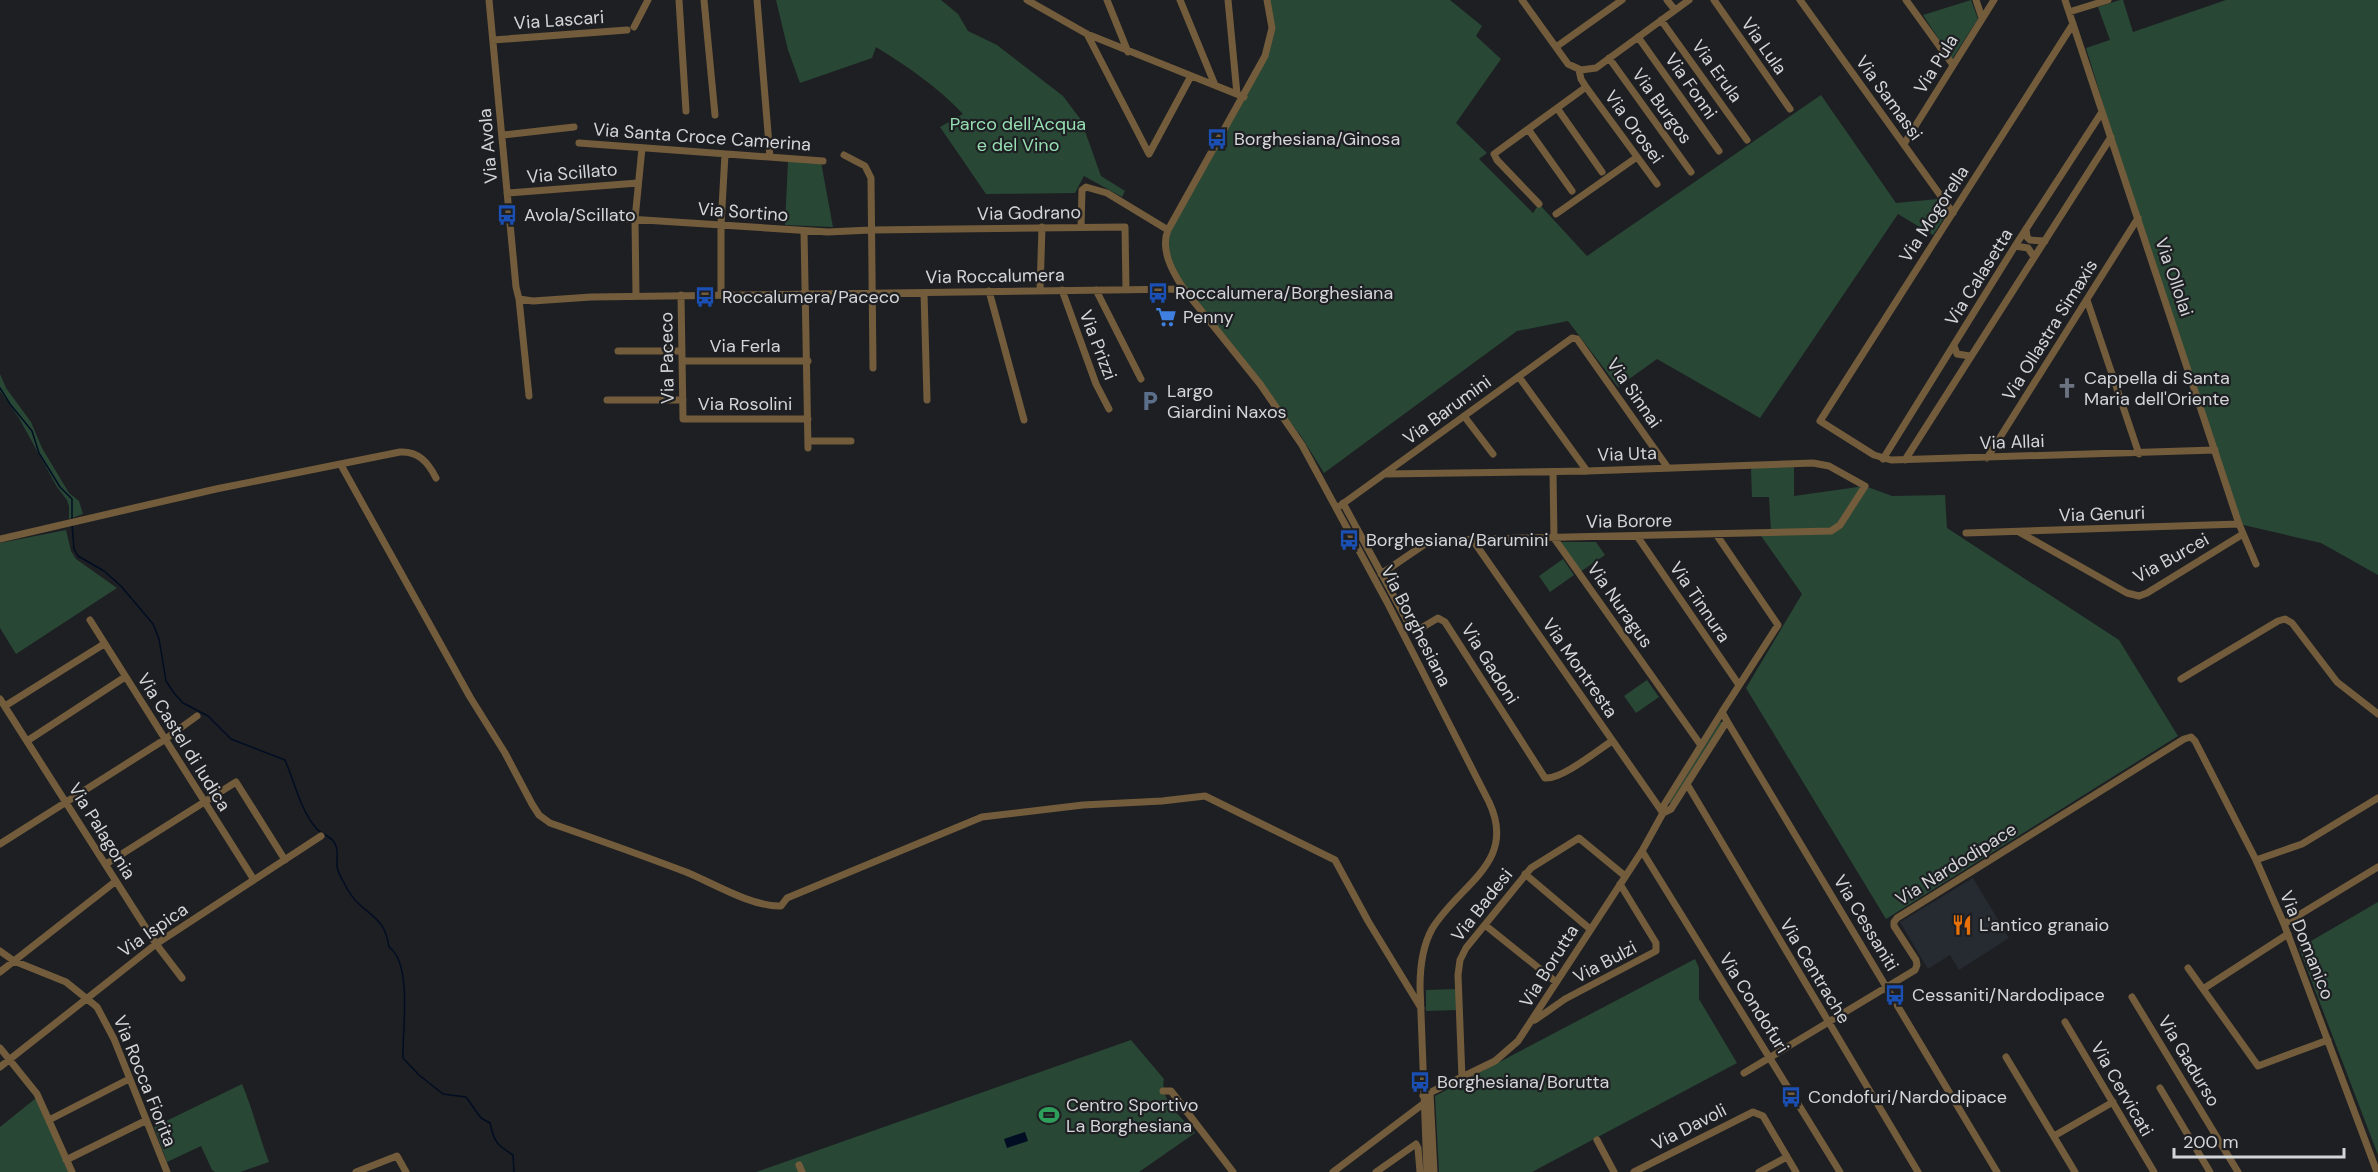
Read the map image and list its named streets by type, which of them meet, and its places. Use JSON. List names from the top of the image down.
{
  "streets": {
    "street": [
      "Via Lascari",
      "Via Lula",
      "Via Pula",
      "Via Erula",
      "Via Fonni",
      "Via Samassi",
      "Via Burgos",
      "Via Orosei",
      "Via Santa Croce Camerina",
      "Via Avola",
      "Via Scillato",
      "Via Sortino",
      "Via Godrano",
      "Via Mogorella",
      "Via Roccalumera",
      "Via Calasetta",
      "Via Ollolai",
      "Via Ollastra Simaxis",
      "Via Prizzi",
      "Via Ferla",
      "Via Paceco",
      "Via Sinnai",
      "Via Rosolini",
      "Via Barumini",
      "Via Allai",
      "Via Uta",
      "Via Genuri",
      "Via Borore",
      "Via Burcei",
      "Via Tinnura",
      "Via Nuragus",
      "Via Borghesiana",
      "Via Gadoni",
      "Via Montresta",
      "Via Castel di Iudica",
      "Via Palagonia",
      "Via Nardodipace",
      "Via Badesi",
      "Via Cessaniti",
      "Via Ispica",
      "Via Domanico",
      "Via Bulzi",
      "Via Borutta",
      "Via Centrache",
      "Via Condofuri",
      "Via Gadurso",
      "Via Rocca Fiorita",
      "Via Cervicati",
      "Via Davoli"
    ]
  },
  "crossings": [
    ["Via Lascari", "Via Avola"],
    ["Via Pula", "Via Samassi"],
    ["Via Samassi", "Via Mogorella"],
    ["Via Santa Croce Camerina", "Via Avola"],
    ["Via Avola", "Via Scillato"],
    ["Via Avola", "Via Roccalumera"],
    ["Via Sortino", "Via Godrano"],
    ["Via Godrano", "Via Roccalumera"],
    ["Via Mogorella", "Via Ollolai"],
    ["Via Mogorella", "Via Allai"],
    ["Via Roccalumera", "Via Prizzi"],
    ["Via Roccalumera", "Via Paceco"],
    ["Via Roccalumera", "Via Borghesiana"],
    ["Via Calasetta", "Via Ollolai"],
    ["Via Calasetta", "Via Allai"],
    ["Via Ollolai", "Via Ollastra Simaxis"],
    ["Via Ollolai", "Via Allai"],
    ["Via Ollolai", "Via Genuri"],
    ["Via Ollolai", "Via Burcei"],
    ["Via Ollastra Simaxis", "Via Allai"],
    ["Via Ferla", "Via Paceco"],
    ["Via Paceco", "Via Rosolini"],
    ["Via Sinnai", "Via Barumini"],
    ["Via Sinnai", "Via Uta"],
    ["Via Barumini", "Via Uta"],
    ["Via Barumini", "Via Borghesiana"],
    ["Via Barumini", "Via Gadoni"],
    ["Via Uta", "Via Borore"],
    ["Via Genuri", "Via Burcei"],
    ["Via Borore", "Via Tinnura"],
    ["Via Borore", "Via Nuragus"],
    ["Via Borore", "Via Gadoni"],
    ["Via Borore", "Via Montresta"],
    ["Via Borore", "Via Borutta"],
    ["Via Tinnura", "Via Borutta"],
    ["Via Nuragus", "Via Borutta"],
    ["Via Borghesiana", "Via Gadoni"],
    ["Via Borghesiana", "Via Borutta"],
    ["Via Gadoni", "Via Montresta"],
    ["Via Montresta", "Via Borutta"],
    ["Via Castel di Iudica", "Via Ispica"],
    ["Via Palagonia", "Via Ispica"],
    ["Via Nardodipace", "Via Cessaniti"],
    ["Via Nardodipace", "Via Domanico"],
    ["Via Nardodipace", "Via Centrache"],
    ["Via Nardodipace", "Via Condofuri"],
    ["Via Badesi", "Via Borutta"],
    ["Via Cessaniti", "Via Borutta"],
    ["Via Ispica", "Via Rocca Fiorita"],
    ["Via Bulzi", "Via Borutta"],
    ["Via Borutta", "Via Centrache"],
    ["Via Borutta", "Via Condofuri"]
  ],
  "parks": ["Parco dell'Acqua e del Vino"],
  "places": {
    "bus stop": [
      "Borghesiana/Ginosa",
      "Avola/Scillato",
      "Roccalumera/Borghesiana",
      "Roccalumera/Paceco",
      "Borghesiana/Barumini",
      "Cessaniti/Nardodipace",
      "Borghesiana/Borutta",
      "Condofuri/Nardodipace"
    ],
    "supermarket": ["Penny"],
    "church": ["Cappella di Santa Maria dell'Oriente"],
    "parking": ["Largo Giardini Naxos"],
    "restaurant": ["L'antico granaio"],
    "sports": ["Centro Sportivo La Borghesiana"]
  },
  "scale_bar": "200 m"
}
